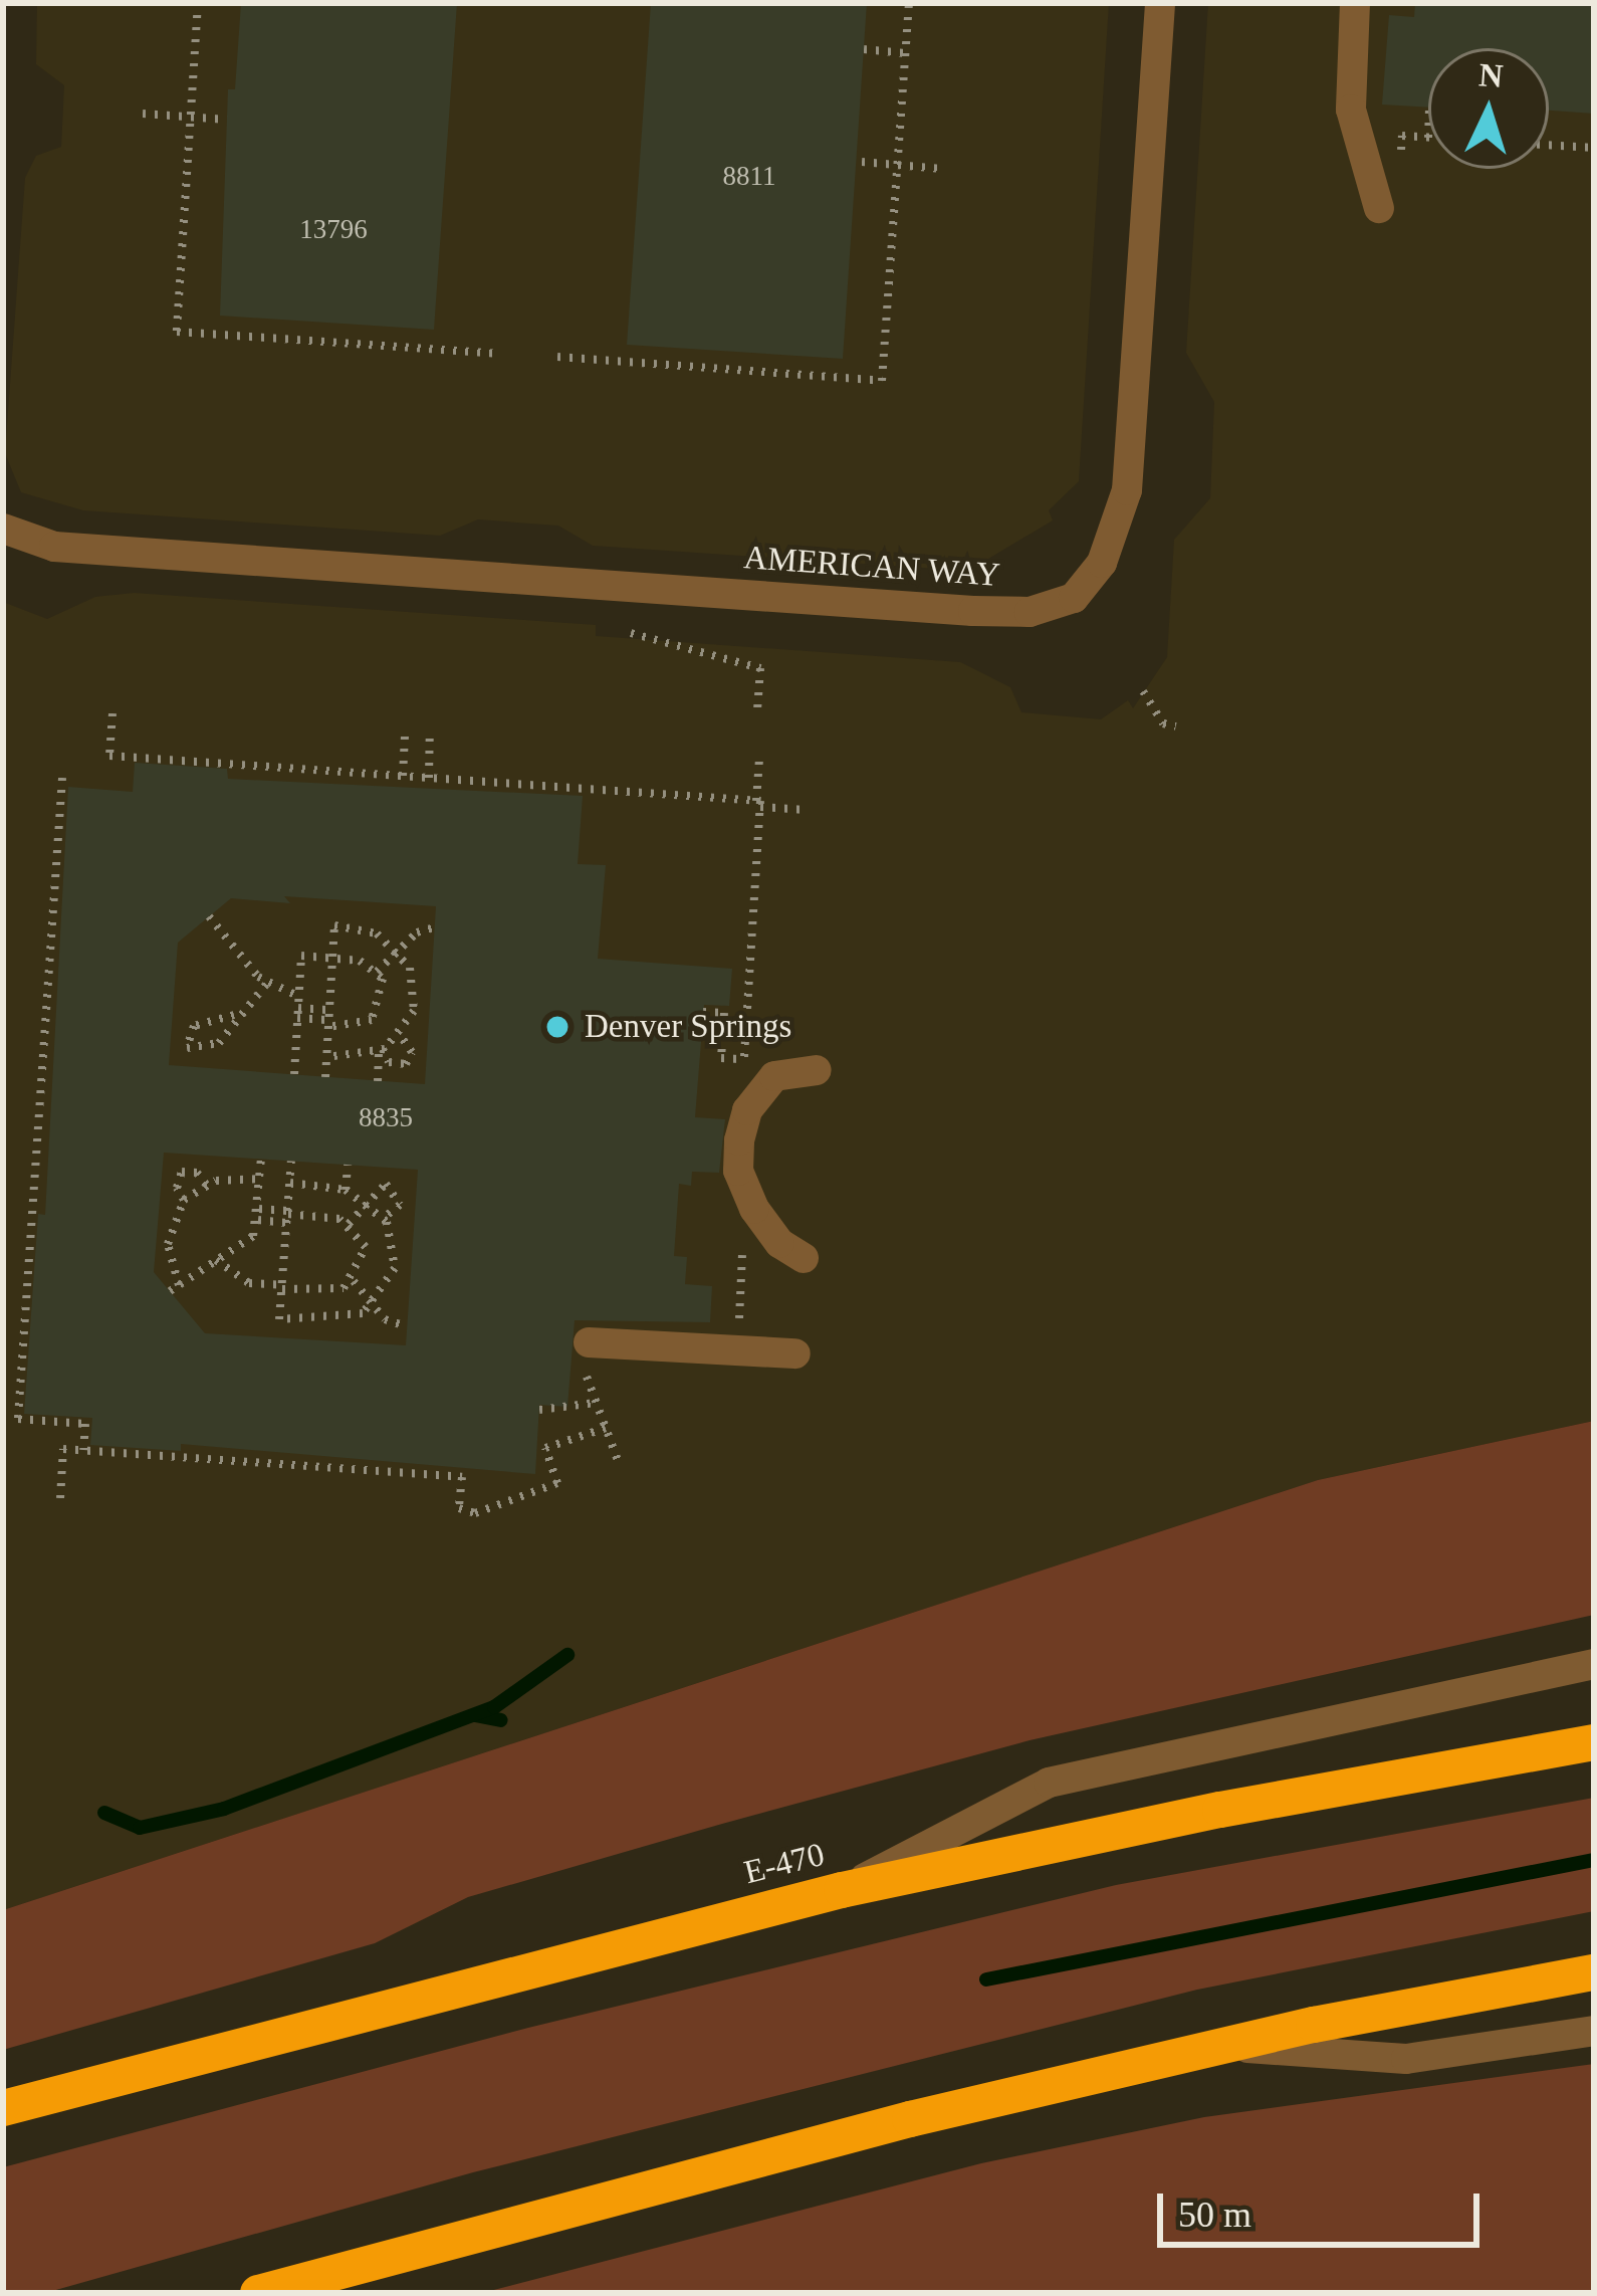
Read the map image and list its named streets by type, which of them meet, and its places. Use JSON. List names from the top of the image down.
{
  "streets": {
    "highway": ["E-470"],
    "street": ["AMERICAN WAY"]
  },
  "places": ["Denver Springs"],
  "house_numbers": ["8811", "13796", "8835"],
  "scale_bar": "50 m",
  "north": "top"
}
